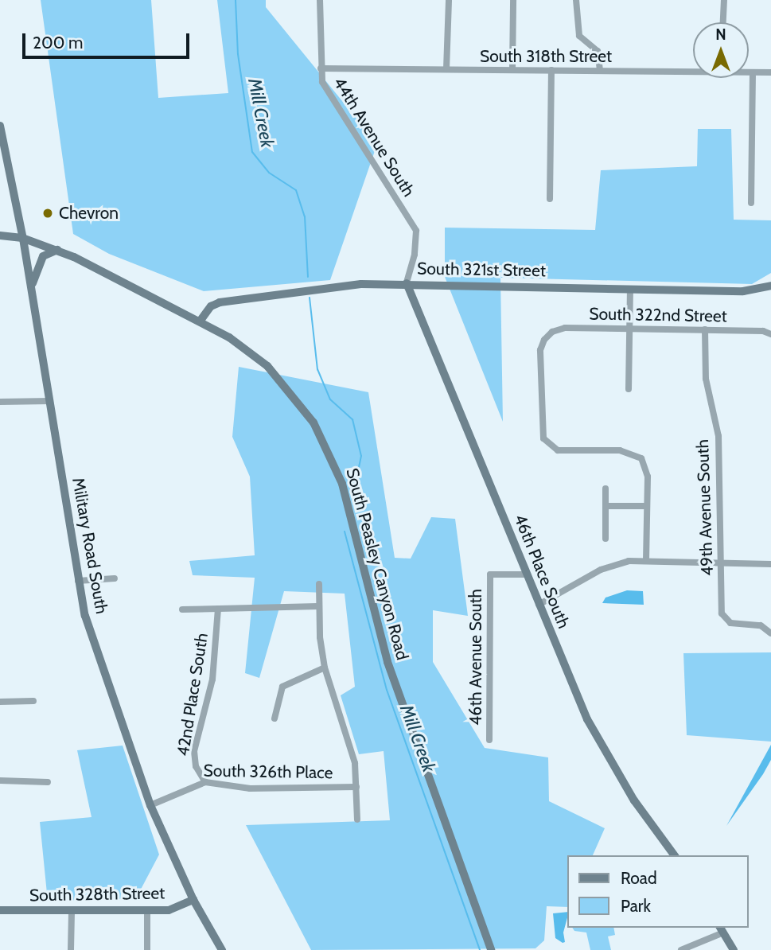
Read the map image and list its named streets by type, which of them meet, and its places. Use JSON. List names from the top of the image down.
{
  "streets": {
    "main road": [
      "South 321st Street",
      "Military Road South",
      "South Peasley Canyon Road",
      "46th Place South",
      "South 328th Street"
    ],
    "street": [
      "South 318th Street",
      "44th Avenue South",
      "South 322nd Street",
      "49th Avenue South",
      "46th Avenue South",
      "42nd Place South",
      "South 326th Place"
    ]
  },
  "crossings": [
    ["South 318th Street", "44th Avenue South"],
    ["44th Avenue South", "South 321st Street"],
    ["44th Avenue South", "46th Place South"],
    ["South 321st Street", "South Peasley Canyon Road"],
    ["South 321st Street", "46th Place South"],
    ["South 322nd Street", "49th Avenue South"],
    ["Military Road South", "South Peasley Canyon Road"],
    ["Military Road South", "South 326th Place"],
    ["Military Road South", "South 328th Street"],
    ["46th Place South", "46th Avenue South"],
    ["42nd Place South", "South 326th Place"]
  ],
  "water": ["Mill Creek"],
  "places": ["Chevron"],
  "legend": ["Road", "Park"],
  "scale_bar": "200 m",
  "north": "top"
}
